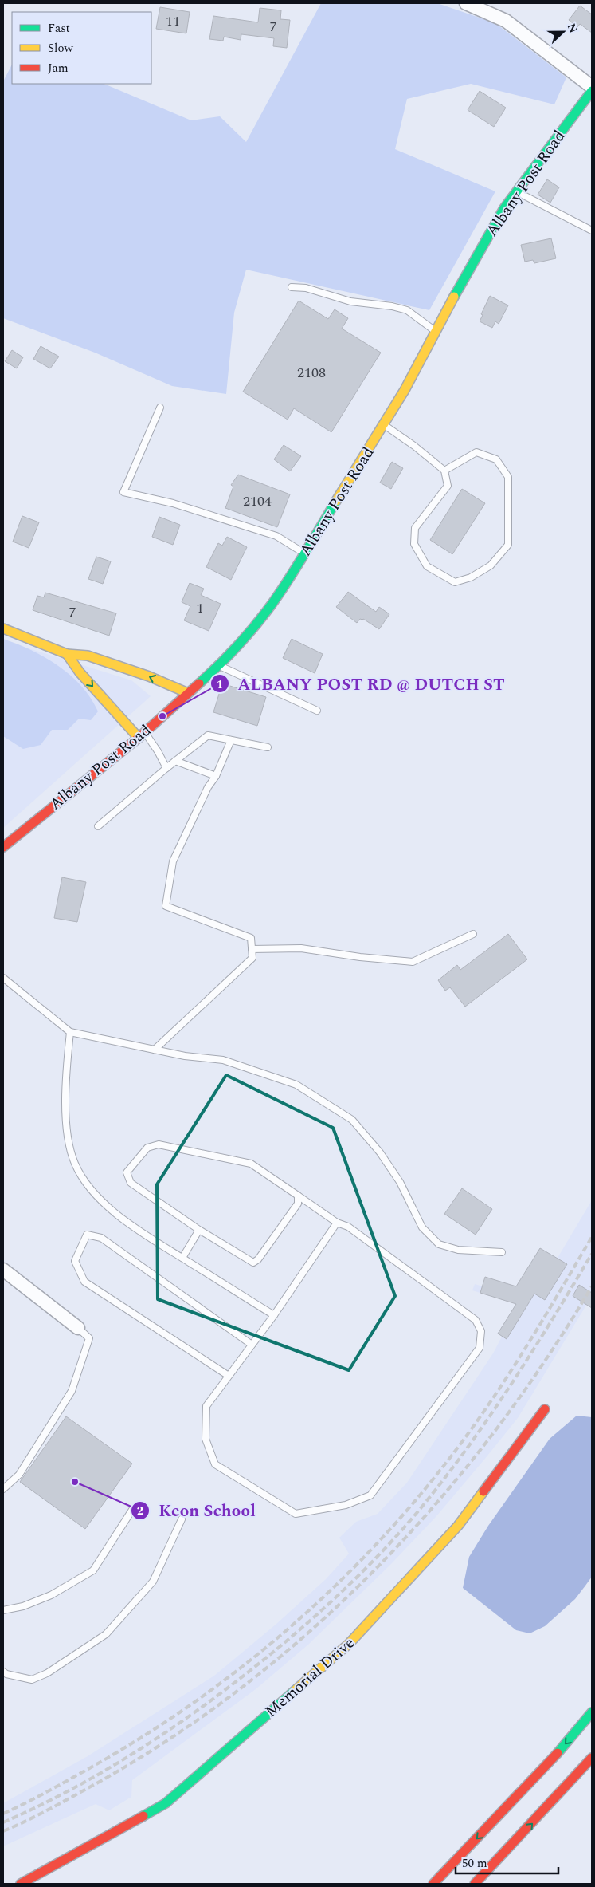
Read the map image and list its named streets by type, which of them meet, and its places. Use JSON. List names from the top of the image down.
{
  "streets": {
    "main road": ["Albany Post Road", "Memorial Drive"]
  },
  "places": ["ALBANY POST RD @ DUTCH ST", "Keon School"],
  "house_numbers": [
    "11",
    "7",
    "2108",
    "2104",
    "1",
    "7"
  ],
  "legend": ["Fast", "Slow", "Jam"],
  "scale_bar": "50 m",
  "north": "right"
}
